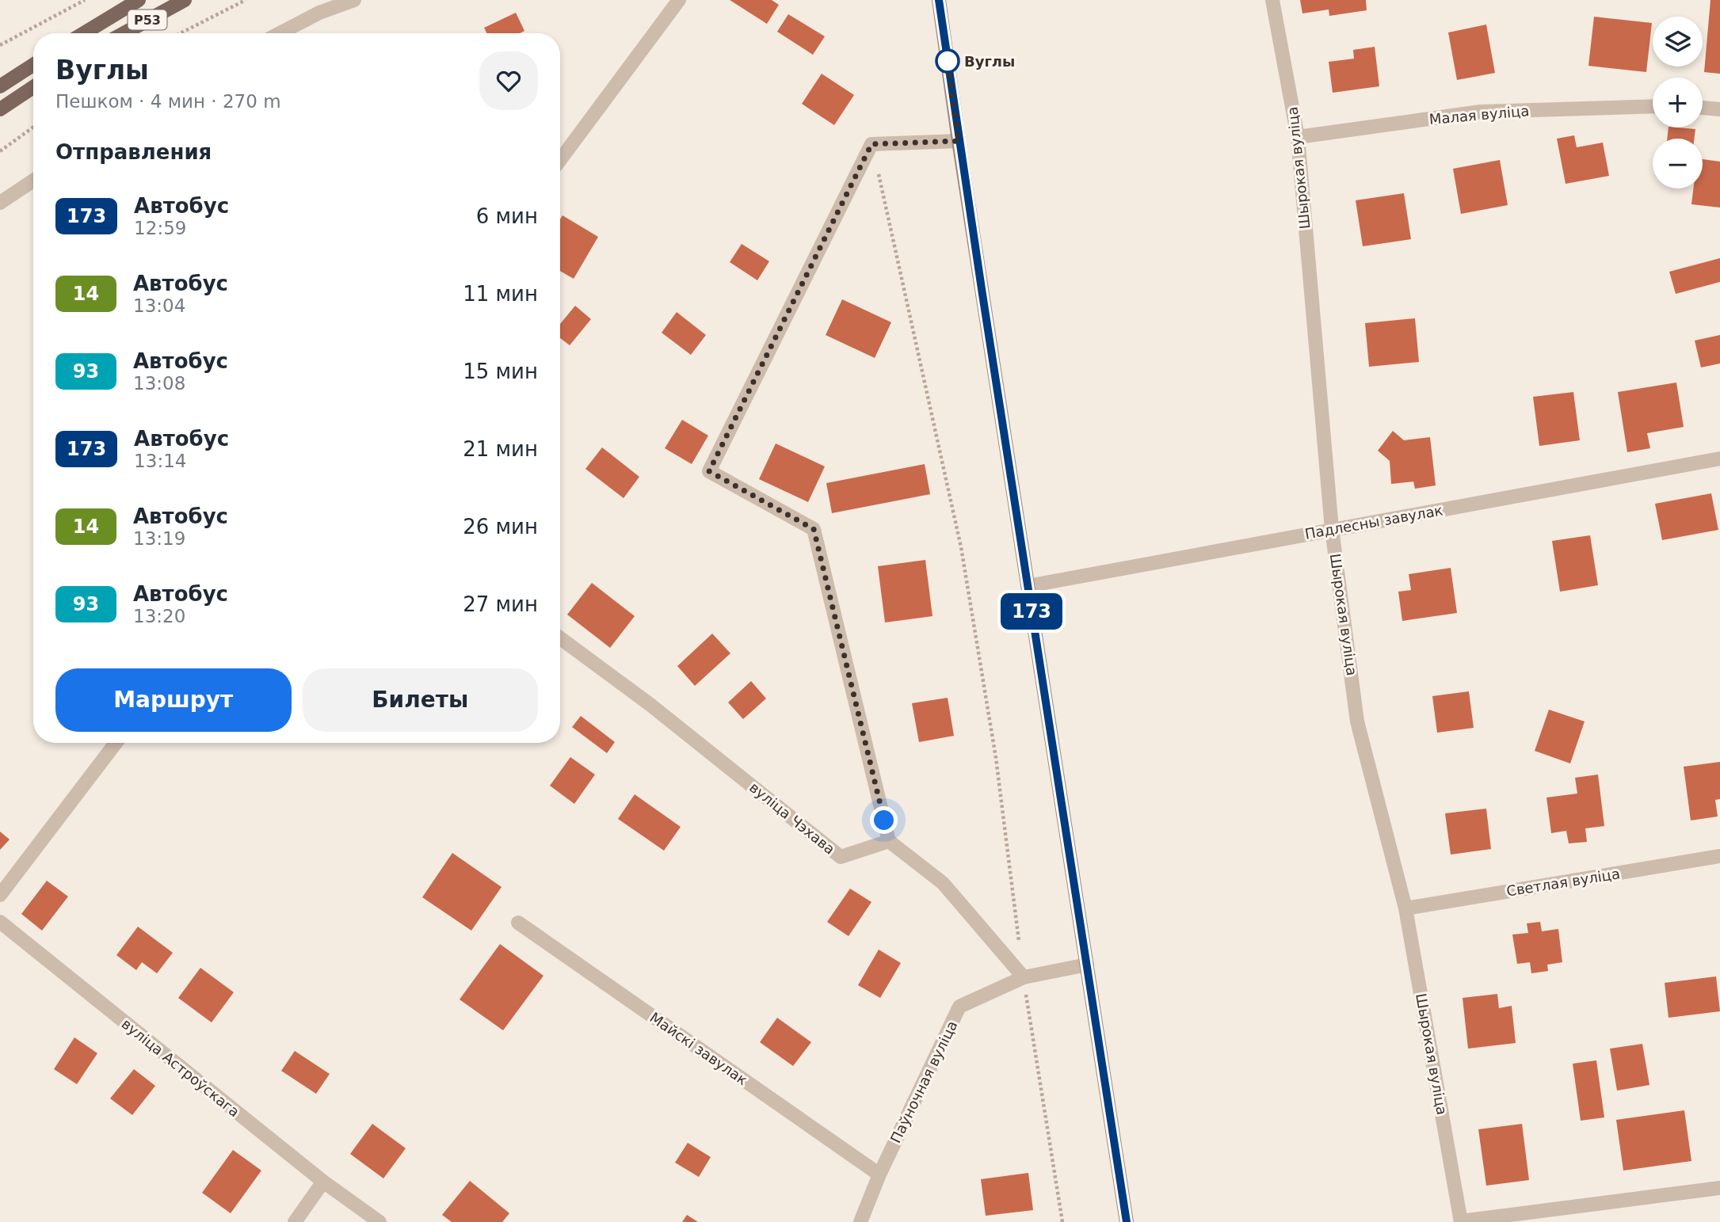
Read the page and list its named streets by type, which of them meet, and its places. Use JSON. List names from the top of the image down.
{
  "streets": {
    "main road": ["Р53"],
    "street": [
      "Малая вуліца",
      "Шырокая вуліца",
      "Падлесны завулак",
      "вуліца Чэхава",
      "Светлая вуліца",
      "Майскі завулак",
      "вуліца Астроўскага",
      "Паўночная вуліца"
    ]
  },
  "crossings": [
    ["Малая вуліца", "Шырокая вуліца"],
    ["Шырокая вуліца", "Падлесны завулак"],
    ["Шырокая вуліца", "Светлая вуліца"],
    ["Майскі завулак", "Паўночная вуліца"]
  ],
  "places": ["Вуглы"],
  "lines": ["bus line 173"],
  "page": {
    "on_map": "173",
    "map_buttons": ["+", "−"],
    "heading": [
      ["Вуглы", "Пешком · 4 мин · 270 m"],
      "Отправления"
    ],
    "list": [
      {
        "mark": "173",
        "name": "Автобус",
        "note": "12:59",
        "value": "6 мин"
      },
      {
        "mark": "14",
        "name": "Автобус",
        "note": "13:04",
        "value": "11 мин"
      },
      {
        "mark": "93",
        "name": "Автобус",
        "note": "13:08",
        "value": "15 мин"
      },
      {
        "mark": "173",
        "name": "Автобус",
        "note": "13:14",
        "value": "21 мин"
      },
      {
        "mark": "14",
        "name": "Автобус",
        "note": "13:19",
        "value": "26 мин"
      },
      {
        "mark": "93",
        "name": "Автобус",
        "note": "13:20",
        "value": "27 мин"
      }
    ],
    "buttons": ["Маршрут", "Билеты"]
  }
}
